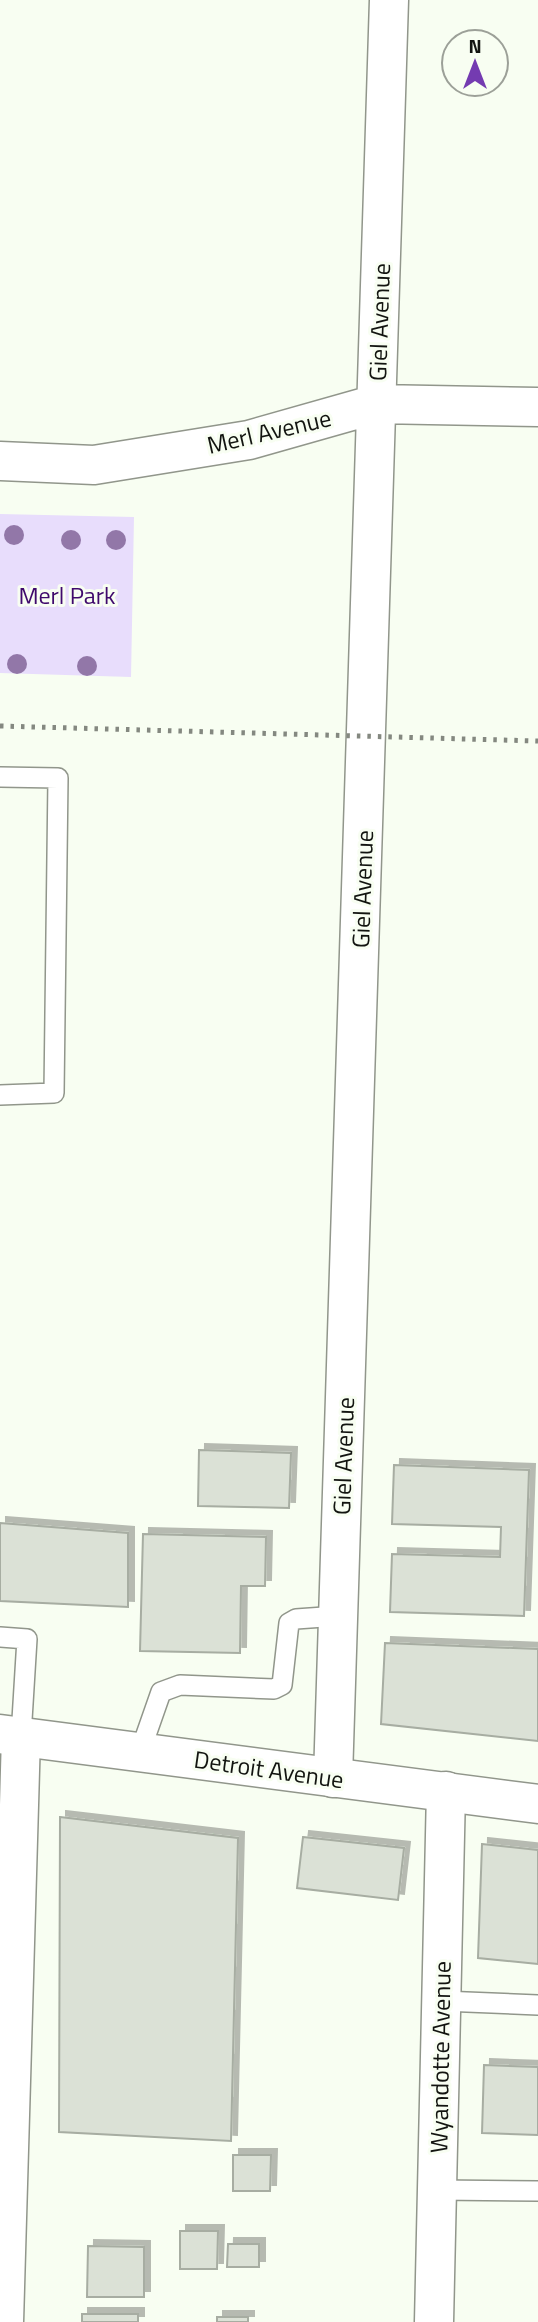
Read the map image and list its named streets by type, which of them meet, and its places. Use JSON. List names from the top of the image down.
{
  "streets": {
    "street": [
      "Giel Avenue",
      "Merl Avenue",
      "Detroit Avenue",
      "Wyandotte Avenue"
    ]
  },
  "crossings": [
    ["Giel Avenue", "Merl Avenue"],
    ["Giel Avenue", "Detroit Avenue"],
    ["Detroit Avenue", "Wyandotte Avenue"]
  ],
  "parks": ["Merl Park"],
  "north": "top"
}
